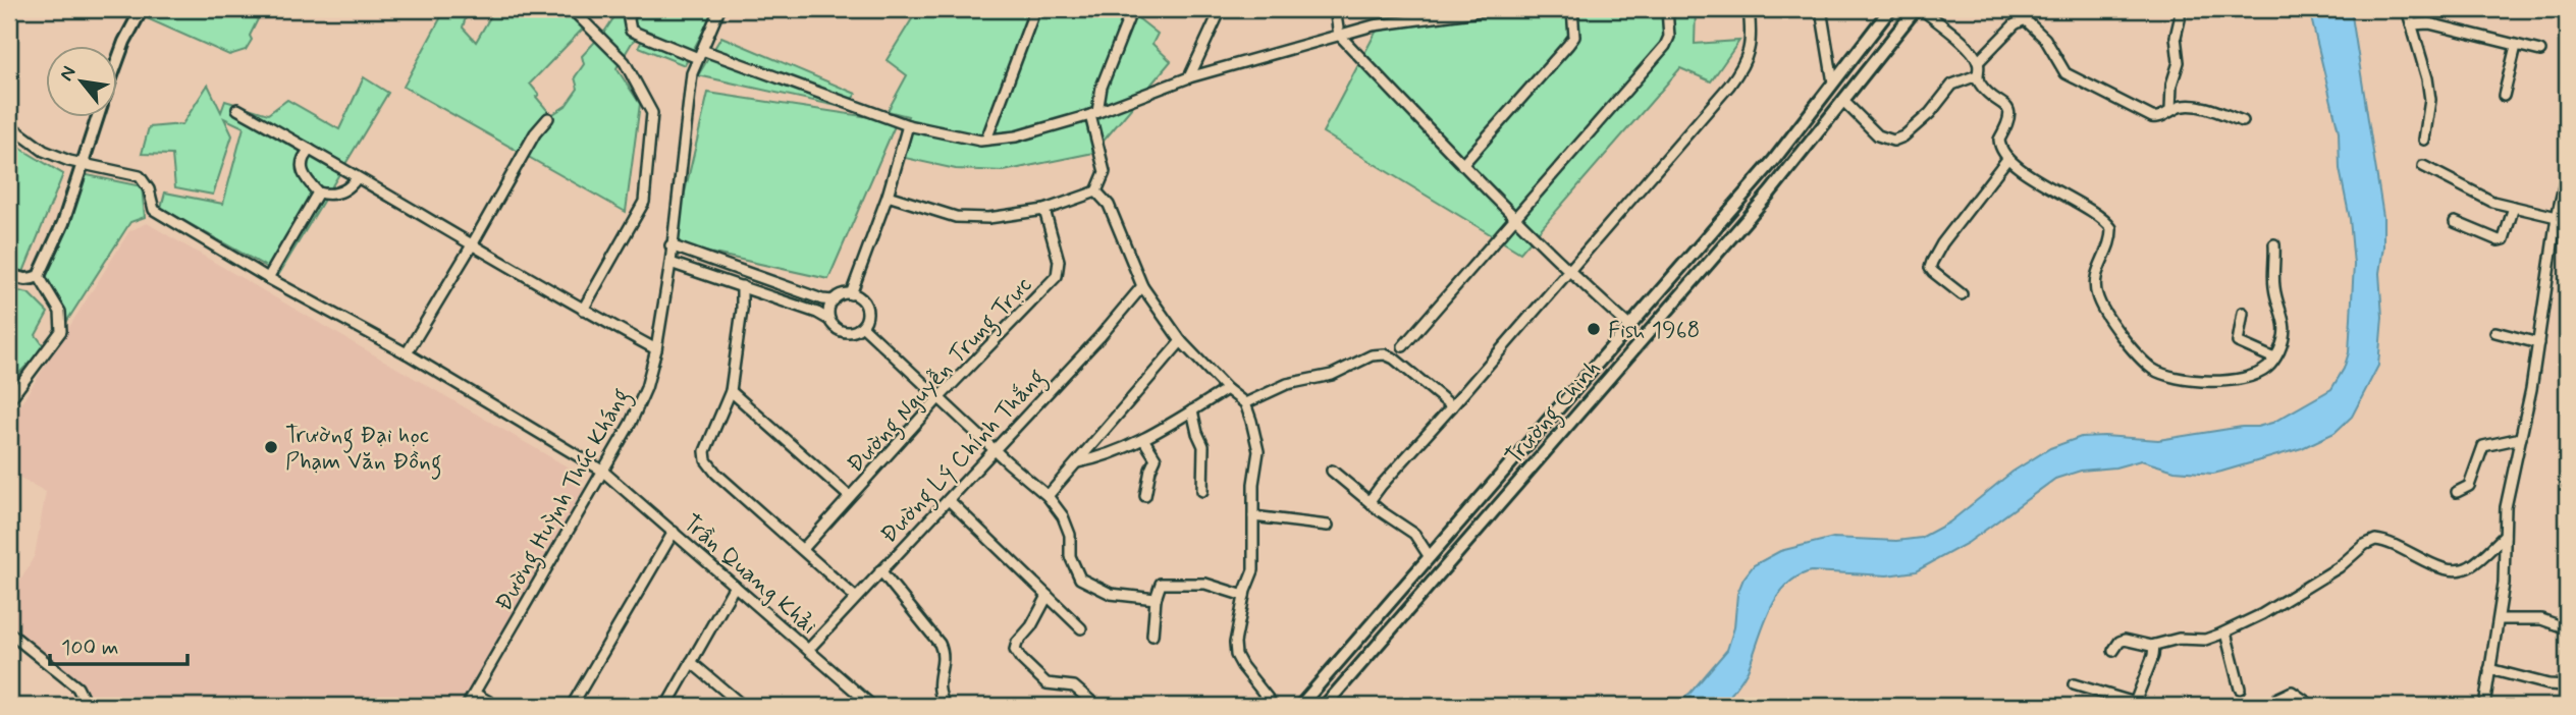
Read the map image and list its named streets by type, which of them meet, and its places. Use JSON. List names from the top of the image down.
{
  "streets": {
    "street": [
      "Đường Nguyễn Trung Trực",
      "Trường Chinh",
      "Đường Lý Chính Thắng",
      "Đường Huỳnh Thúc Kháng",
      "Trần Quang Khải"
    ]
  },
  "crossings": [
    ["Đường Lý Chính Thắng", "Trần Quang Khải"],
    ["Đường Huỳnh Thúc Kháng", "Trần Quang Khải"]
  ],
  "places": ["Fish 1968", "Trường Đại học Phạm Văn Đồng"],
  "scale_bar": "100 m",
  "north": "top left"
}
